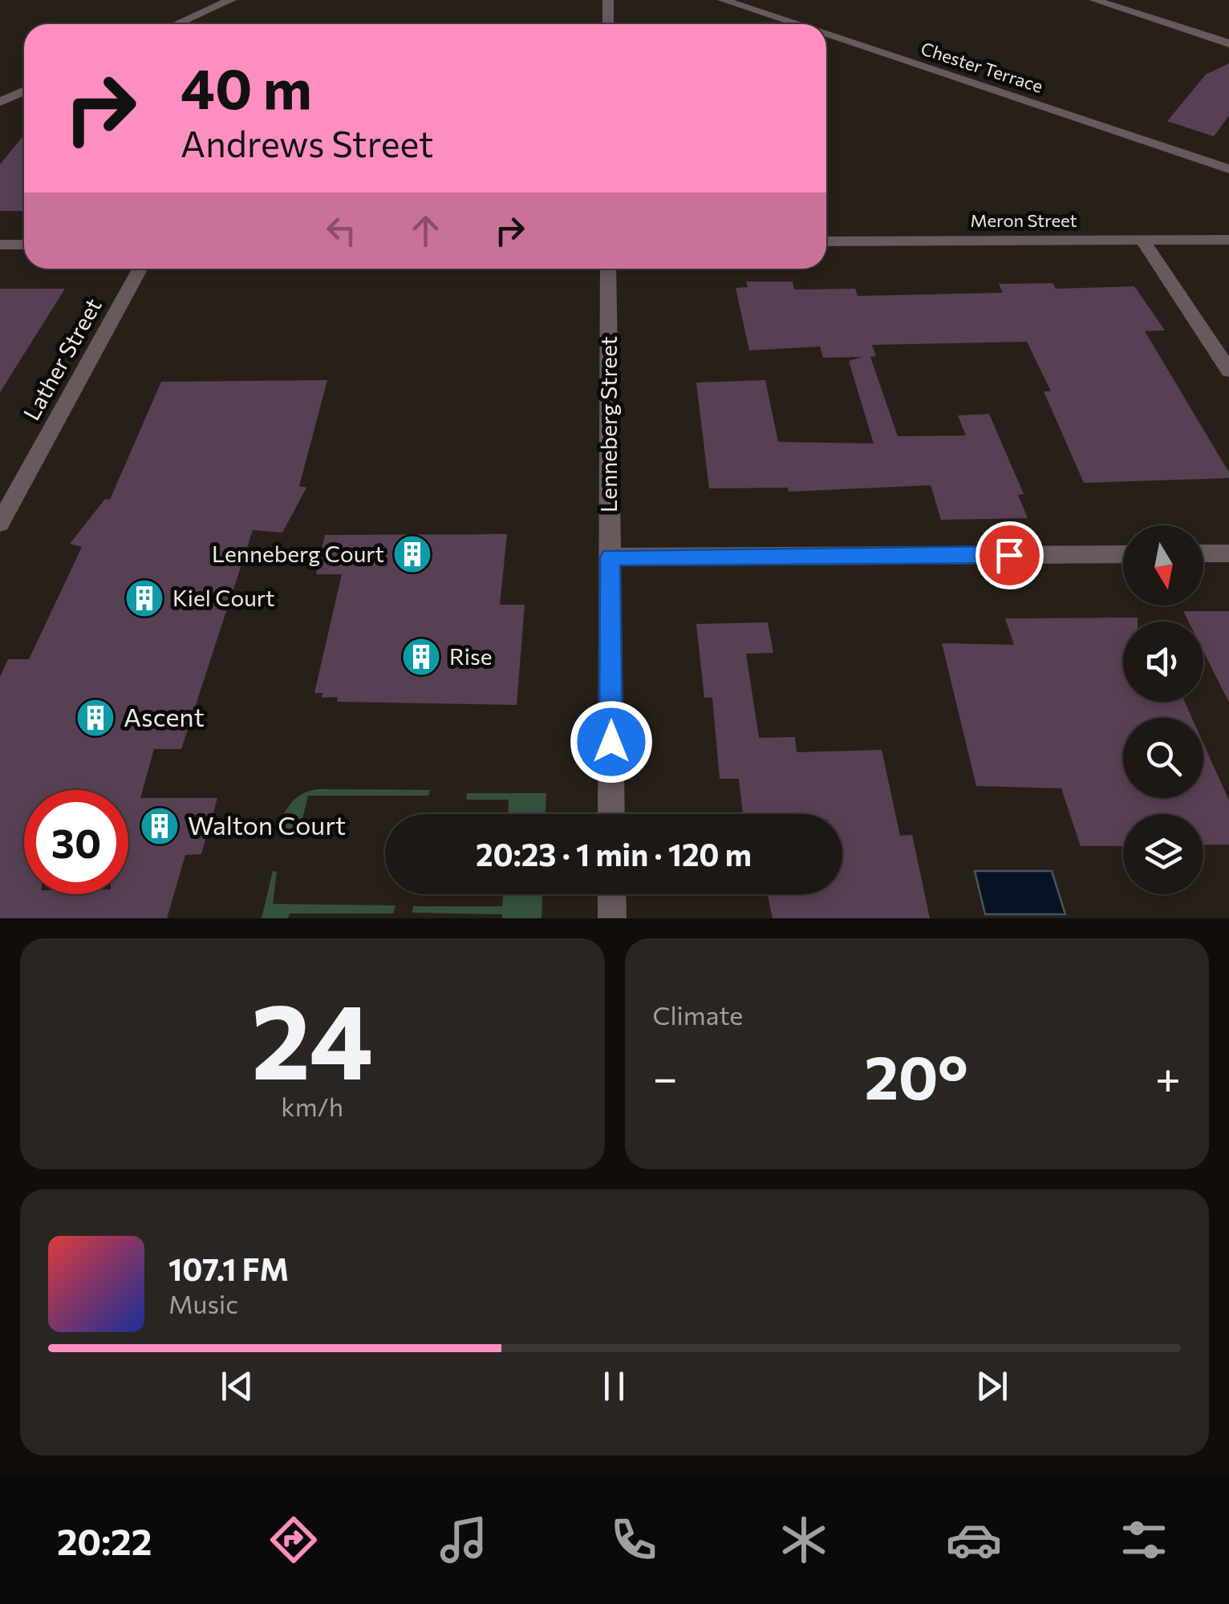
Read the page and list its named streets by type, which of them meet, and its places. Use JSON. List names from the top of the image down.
{
  "streets": {
    "street": [
      "Chester Terrace",
      "Meron Street",
      "Lather Street",
      "Lenneberg Street"
    ]
  },
  "places": {
    "building": [
      "Lenneberg Court",
      "Kiel Court",
      "Rise",
      "Ascent",
      "Walton Court"
    ]
  },
  "north": "bottom",
  "page": {
    "turn": ["40 m", "Andrews Street"],
    "limit": "30",
    "trip": "20:23 · 1 min · 120 m",
    "tile": [
      ["24", "km/h"],
      "Climate"
    ],
    "heat": ["−", "20°", "+"],
    "song": ["107.1 FM", "Music"],
    "tabs": "20:22"
  }
}
